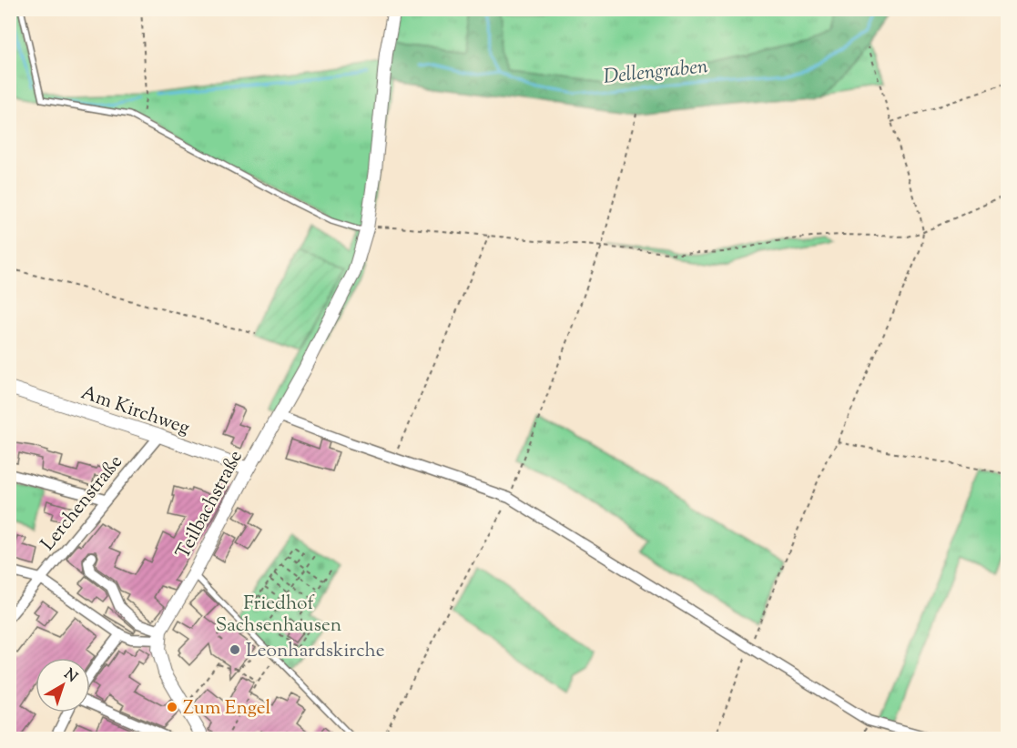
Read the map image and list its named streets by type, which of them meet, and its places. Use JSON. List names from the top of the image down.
{
  "streets": {
    "street": ["Am Kirchweg", "Lerchenstraße", "Teilbachstraße"]
  },
  "crossings": [
    ["Am Kirchweg", "Lerchenstraße"],
    ["Am Kirchweg", "Teilbachstraße"]
  ],
  "water": ["Dellengraben"],
  "parks": ["Friedhof Sachsenhausen"],
  "places": ["Leonhardskirche", "Zum Engel"],
  "north": "top right"
}
